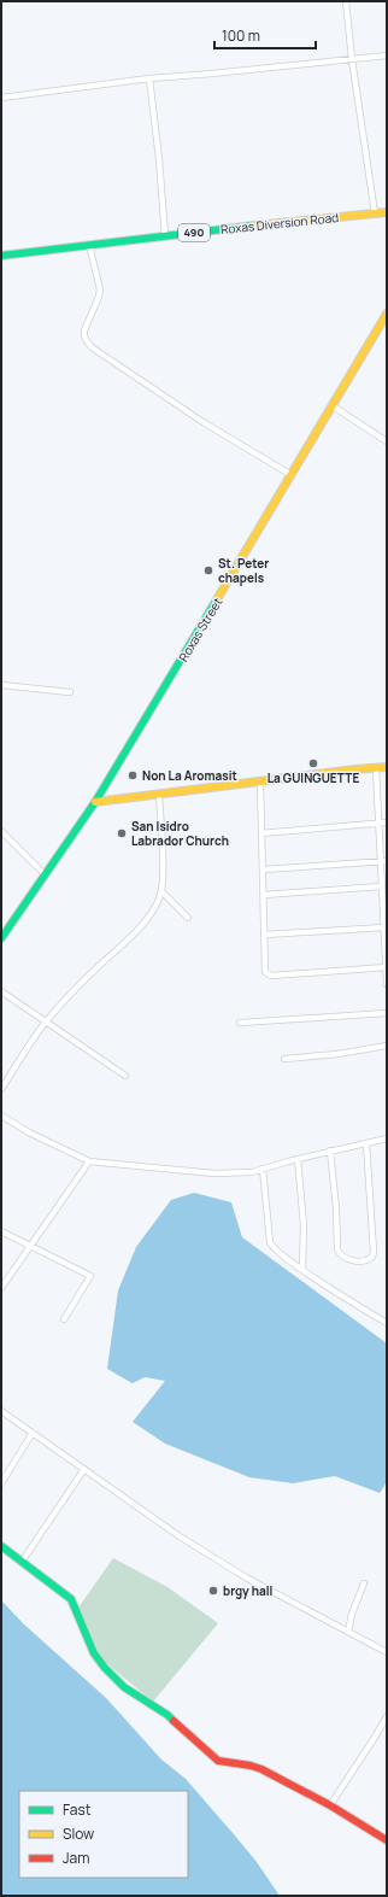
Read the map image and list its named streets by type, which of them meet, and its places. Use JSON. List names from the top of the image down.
{
  "streets": {
    "main road": ["Roxas Diversion Road", "490", "Roxas Street"]
  },
  "places": [
    "St. Peter chapels",
    "La GUINGUETTE",
    "Non La Aromasit",
    "San Isidro Labrador Church",
    "brgy hall"
  ],
  "legend": ["Fast", "Slow", "Jam"],
  "scale_bar": "100 m"
}
